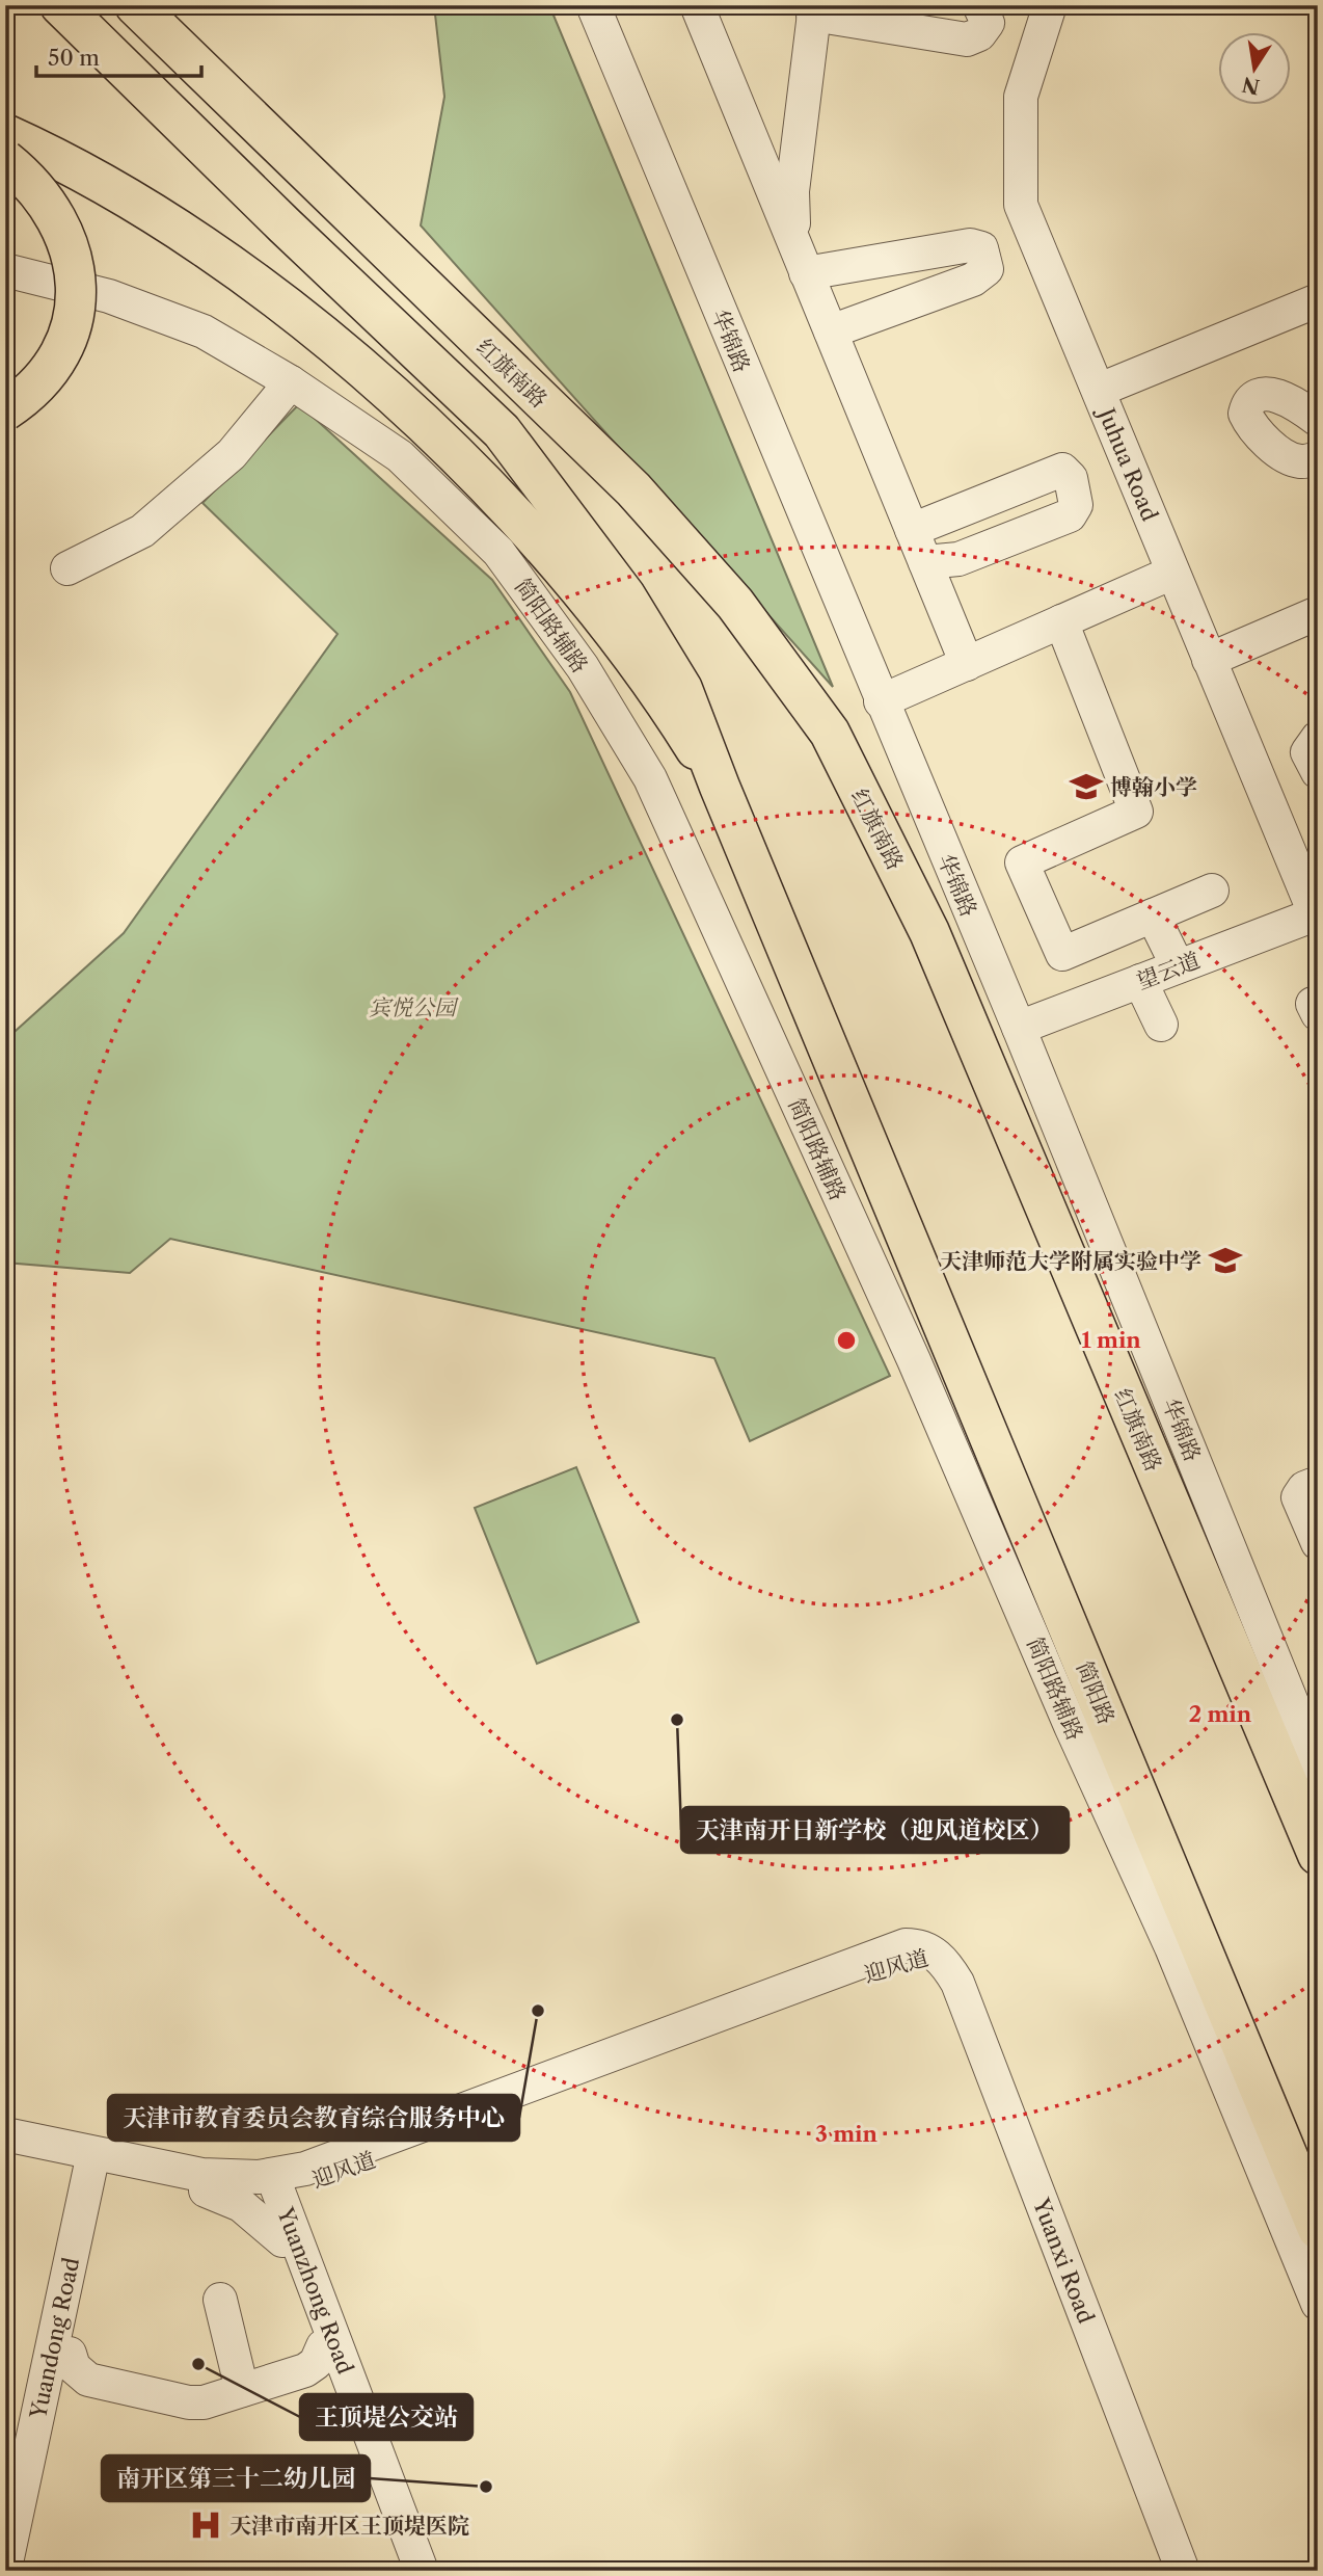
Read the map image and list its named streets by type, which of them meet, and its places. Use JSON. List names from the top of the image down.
{
  "streets": {
    "main road": ["红旗南路", "简阳路"],
    "street": [
      "华锦路",
      "Juhua Road",
      "简阳路辅路",
      "望云道",
      "迎风道",
      "Yuanxi Road",
      "Yuanzhong Road",
      "Yuandong Road"
    ]
  },
  "crossings": [
    ["华锦路", "望云道"],
    ["Juhua Road", "望云道"],
    ["简阳路辅路", "简阳路"],
    ["迎风道", "Yuanxi Road"],
    ["迎风道", "Yuanzhong Road"],
    ["迎风道", "Yuandong Road"]
  ],
  "parks": ["宾悦公园"],
  "places": {
    "school or university": ["博翰小学", "天津师范大学附属实验中学"],
    "other": [
      "天津南开日新学校（迎风道校区）",
      "天津市教育委员会教育综合服务中心",
      "王顶堤公交站",
      "南开区第三十二幼儿园"
    ],
    "hospital": ["天津市南开区王顶堤医院"]
  },
  "scale_bar": "50 m",
  "north": "bottom",
  "rings": ["1 min", "2 min", "3 min"]
}
